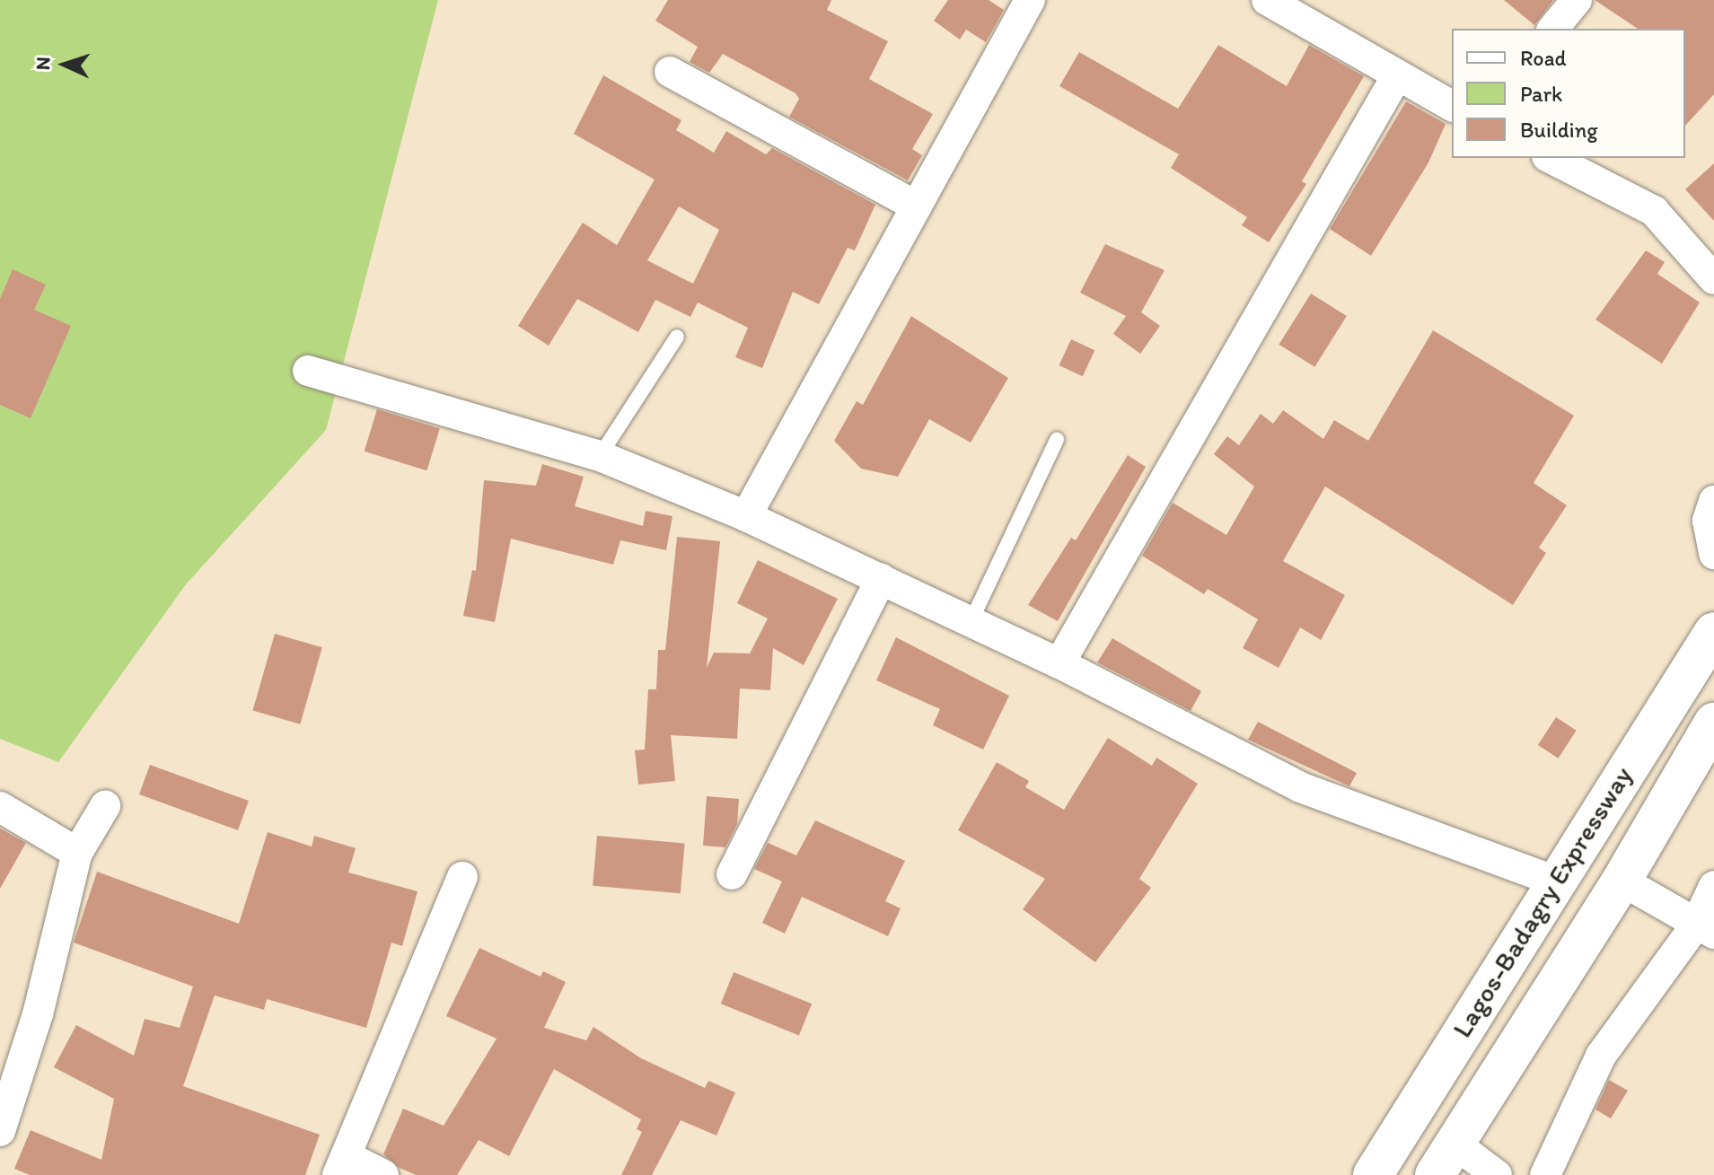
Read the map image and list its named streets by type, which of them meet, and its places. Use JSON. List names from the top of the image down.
{
  "streets": {
    "highway": ["Lagos-Badagry Expressway"]
  },
  "legend": ["Road", "Park", "Building"],
  "north": "left"
}
